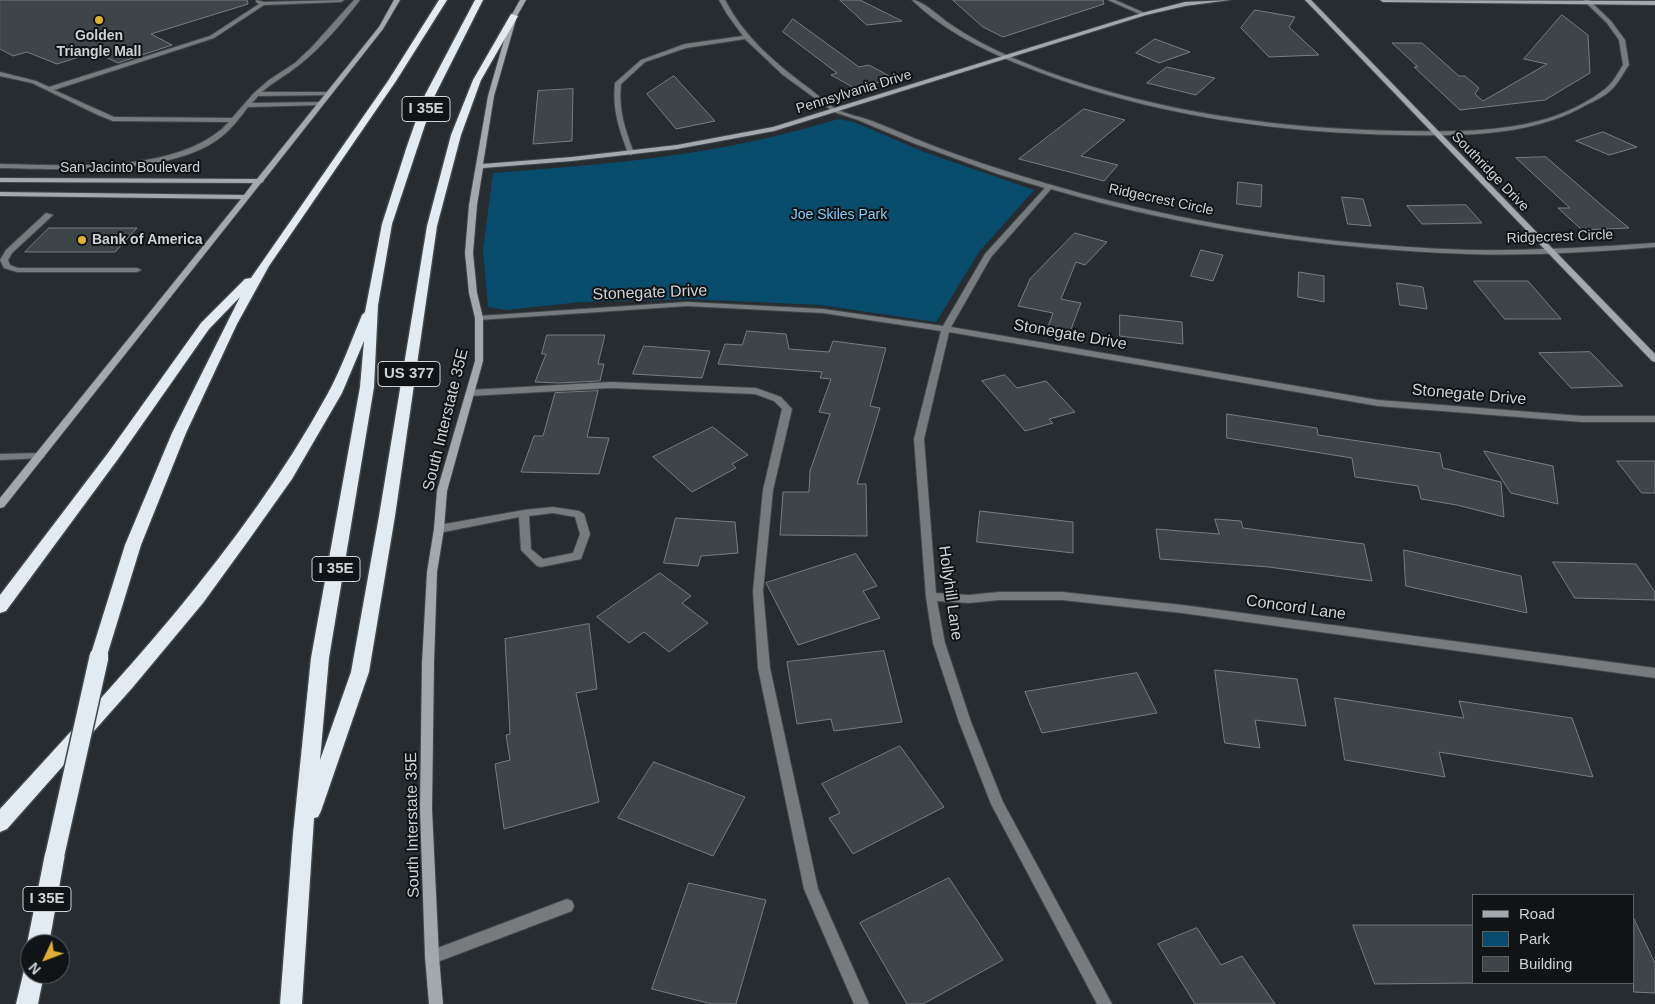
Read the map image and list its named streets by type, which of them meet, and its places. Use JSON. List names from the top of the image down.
{
  "streets": {
    "highway": ["I 35E", "US 377"],
    "street": [
      "Pennsylvania Drive",
      "San Jacinto Boulevard",
      "Southridge Drive",
      "Ridgecrest Circle",
      "Stonegate Drive",
      "South Interstate 35E",
      "Hollyhill Lane",
      "Concord Lane"
    ]
  },
  "crossings": [
    ["Pennsylvania Drive", "Ridgecrest Circle"],
    ["Pennsylvania Drive", "South Interstate 35E"],
    ["I 35E", "US 377"],
    ["Southridge Drive", "Ridgecrest Circle"],
    ["Ridgecrest Circle", "Hollyhill Lane"],
    ["Stonegate Drive", "South Interstate 35E"],
    ["Stonegate Drive", "Hollyhill Lane"],
    ["US 377", "South Interstate 35E"],
    ["Hollyhill Lane", "Concord Lane"]
  ],
  "parks": ["Joe Skiles Park"],
  "places": ["Golden Triangle Mall", "Bank of America"],
  "legend": ["Road", "Park", "Building"],
  "north": "bottom left"
}
